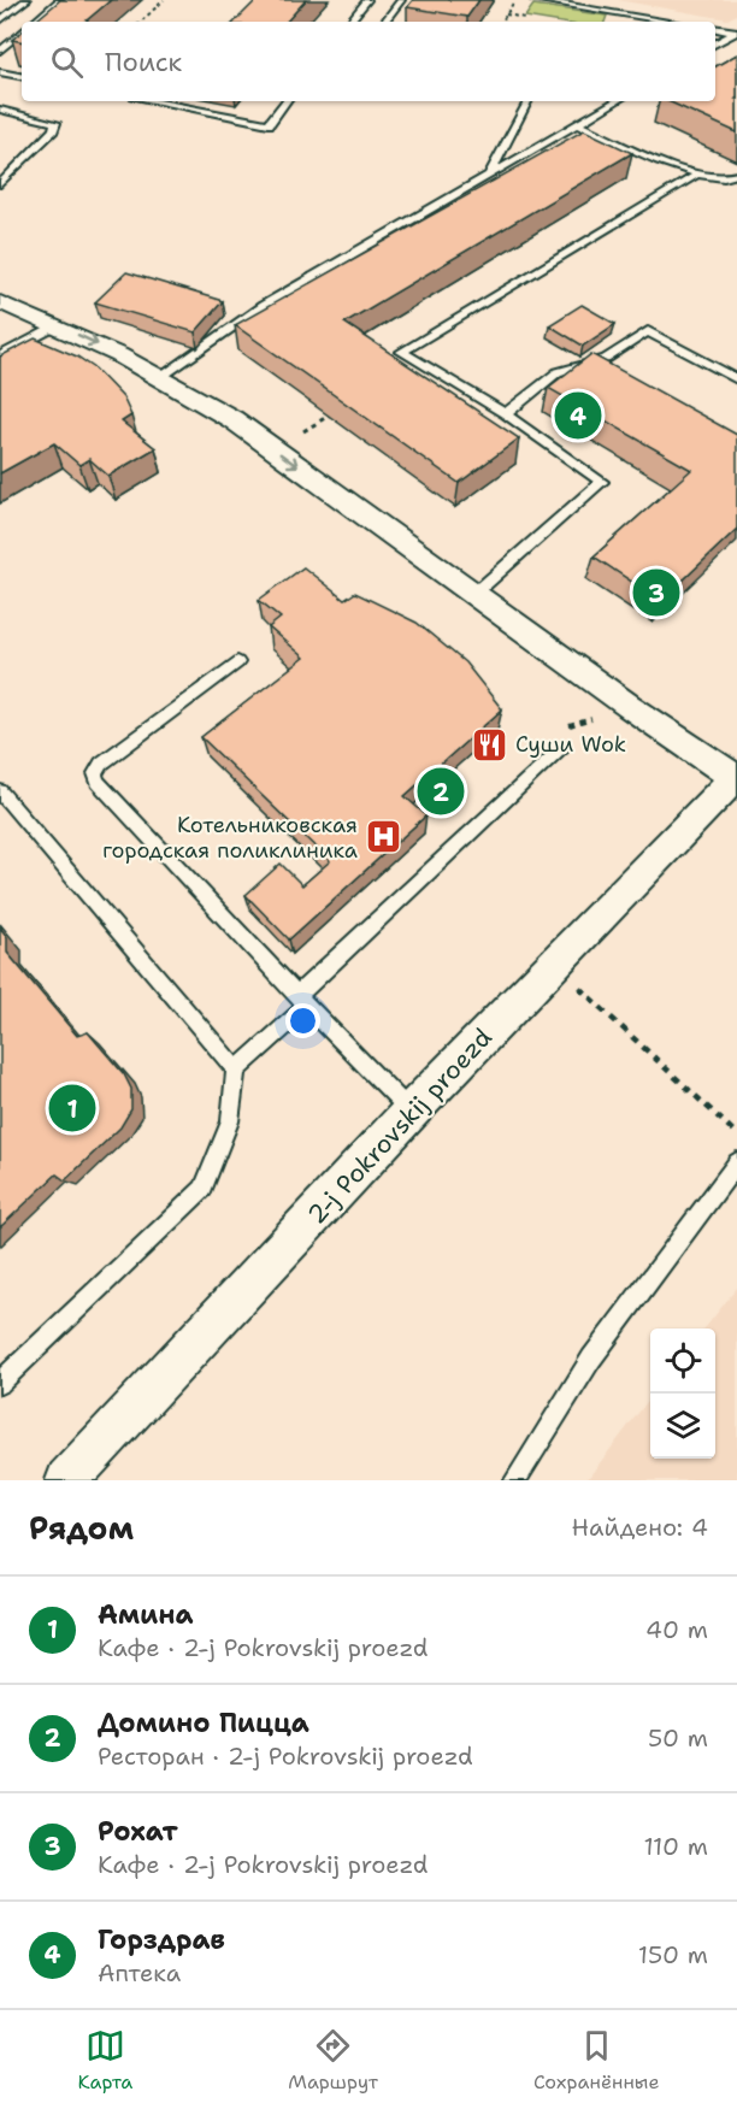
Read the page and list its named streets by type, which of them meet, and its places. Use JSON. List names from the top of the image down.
{
  "streets": {
    "street": ["2-j Pokrovskij proezd"]
  },
  "places": {
    "restaurant": ["Суши Wok"],
    "hospital": ["Котельниковская городская поликлиника"]
  },
  "page": {
    "search": "Поиск",
    "pins": [
      "4",
      "3",
      "2",
      "1"
    ],
    "heading": ["Рядом", "Найдено: 4"],
    "list": [
      {
        "mark": "1",
        "name": "Амина",
        "note": "Кафе · 2-j Pokrovskij proezd",
        "value": "40 m"
      },
      {
        "mark": "2",
        "name": "Домино Пицца",
        "note": "Ресторан · 2-j Pokrovskij proezd",
        "value": "50 m"
      },
      {
        "mark": "3",
        "name": "Рохат",
        "note": "Кафе · 2-j Pokrovskij proezd",
        "value": "110 m"
      },
      {
        "mark": "4",
        "name": "Горздрав",
        "note": "Аптека",
        "value": "150 m"
      }
    ],
    "nav": ["Карта", "Маршрут", "Сохранённые"]
  }
}
